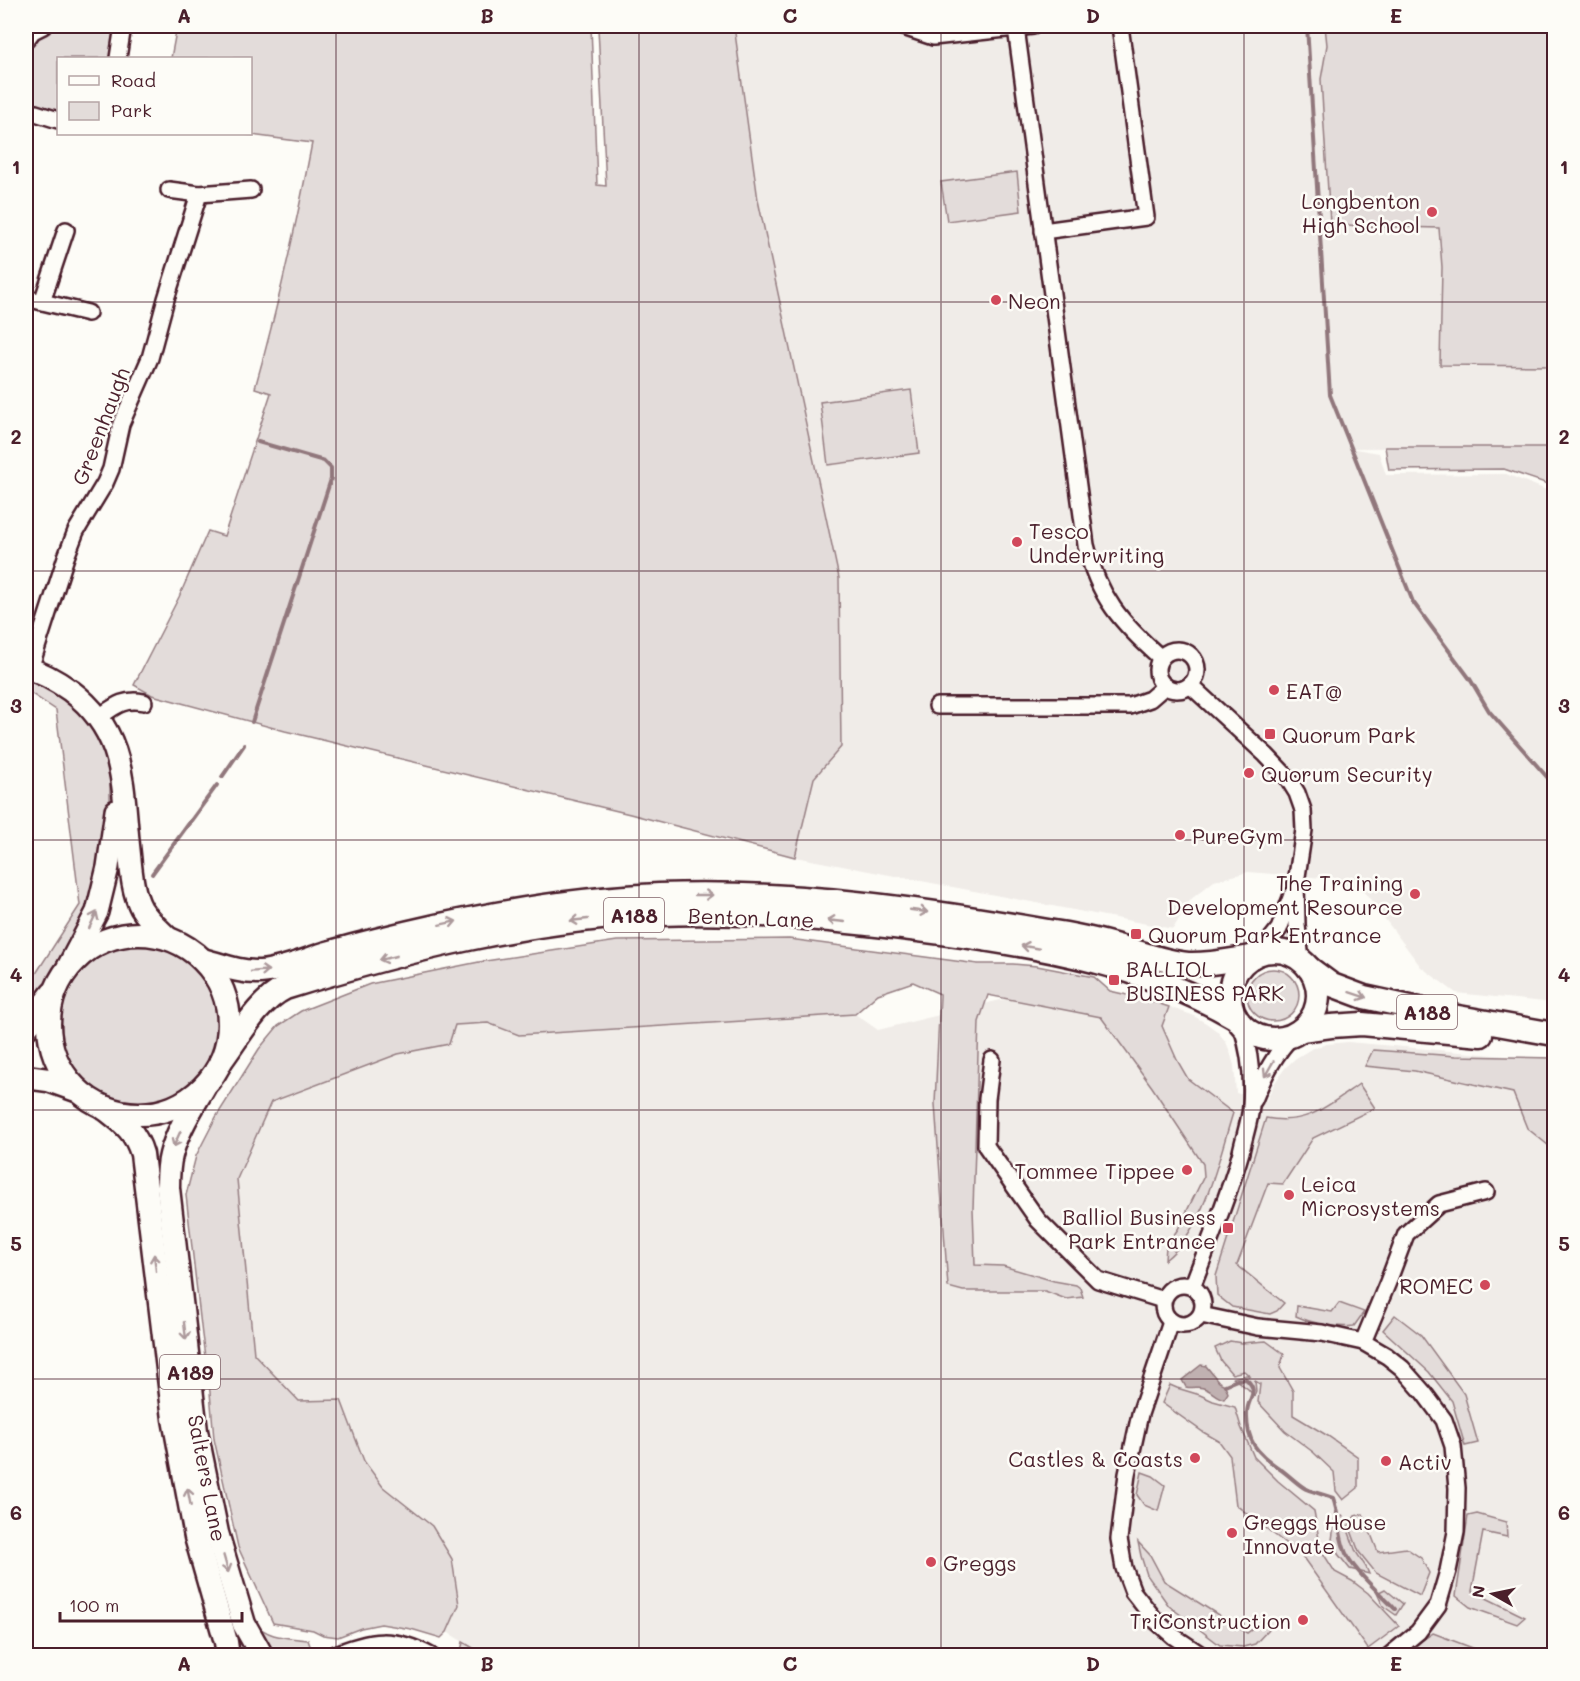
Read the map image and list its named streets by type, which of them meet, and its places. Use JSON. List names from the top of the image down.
{
  "streets": {
    "main road": [
      "A188",
      "Benton Lane",
      "A189",
      "Salters Lane"
    ],
    "street": ["Greenhaugh"]
  },
  "crossings": [
    ["A188", "Benton Lane"],
    ["Benton Lane", "A189"],
    ["Benton Lane", "Salters Lane"],
    ["A189", "Salters Lane"]
  ],
  "places": {
    "other": [
      "Longbenton High School",
      "Neon",
      "Tesco Underwriting",
      "EAT@",
      "Quorum Security",
      "PureGym",
      "The Training Development Resource",
      "Tommee Tippee",
      "Leica Microsystems",
      "ROMEC",
      "Castles & Coasts",
      "Activ",
      "Greggs House Innovate",
      "Greggs",
      "TriConstruction"
    ],
    "transit": [
      "Quorum Park",
      "Quorum Park Entrance",
      "BALLIOL BUSINESS PARK",
      "Balliol Business Park Entrance"
    ]
  },
  "legend": ["Road", "Park"],
  "scale_bar": "100 m",
  "north": "left",
  "grid": {
    "columns": [
      "A",
      "B",
      "C",
      "D",
      "E"
    ],
    "rows": [
      "1",
      "2",
      "3",
      "4",
      "5",
      "6"
    ]
  }
}
